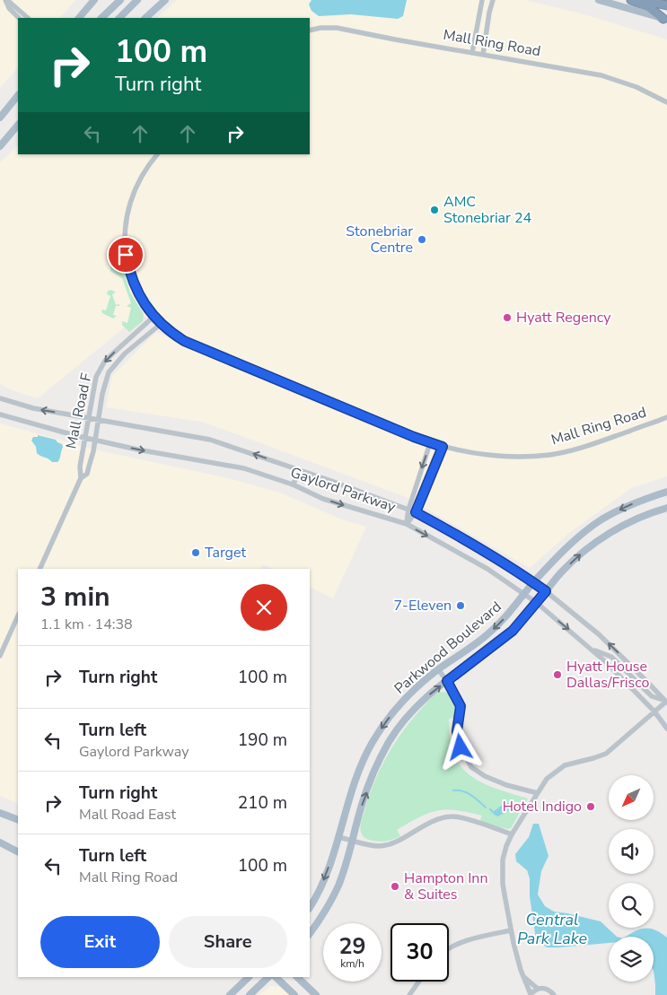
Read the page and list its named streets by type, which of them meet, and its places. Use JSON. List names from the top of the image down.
{
  "streets": {
    "main road": ["Parkwood Boulevard"],
    "street": ["Mall Ring Road", "Mall Road F", "Gaylord Parkway"]
  },
  "crossings": [
    ["Mall Ring Road", "Mall Road F"],
    ["Mall Road F", "Gaylord Parkway"],
    ["Gaylord Parkway", "Parkwood Boulevard"]
  ],
  "water": ["Central Park Lake"],
  "places": [
    "AMC Stonebriar 24",
    "Stonebriar Centre",
    "Hyatt Regency",
    "Target",
    "7-Eleven",
    "Hyatt House Dallas/Frisco",
    "Hotel Indigo",
    "Hampton Inn & Suites"
  ],
  "north": "bottom left",
  "page": {
    "turn": ["100 m", "Turn right"],
    "heading": ["3 min", "1.1 km · 14:38"],
    "list": [
      {
        "name": "Turn right",
        "value": "100 m"
      },
      {
        "name": "Turn left",
        "note": "Gaylord Parkway",
        "value": "190 m"
      },
      {
        "name": "Turn right",
        "note": "Mall Road East",
        "value": "210 m"
      },
      {
        "name": "Turn left",
        "note": "Mall Ring Road",
        "value": "100 m"
      }
    ],
    "buttons": ["Exit", "Share"],
    "speed": "29 km/h",
    "limit": "30"
  }
}
